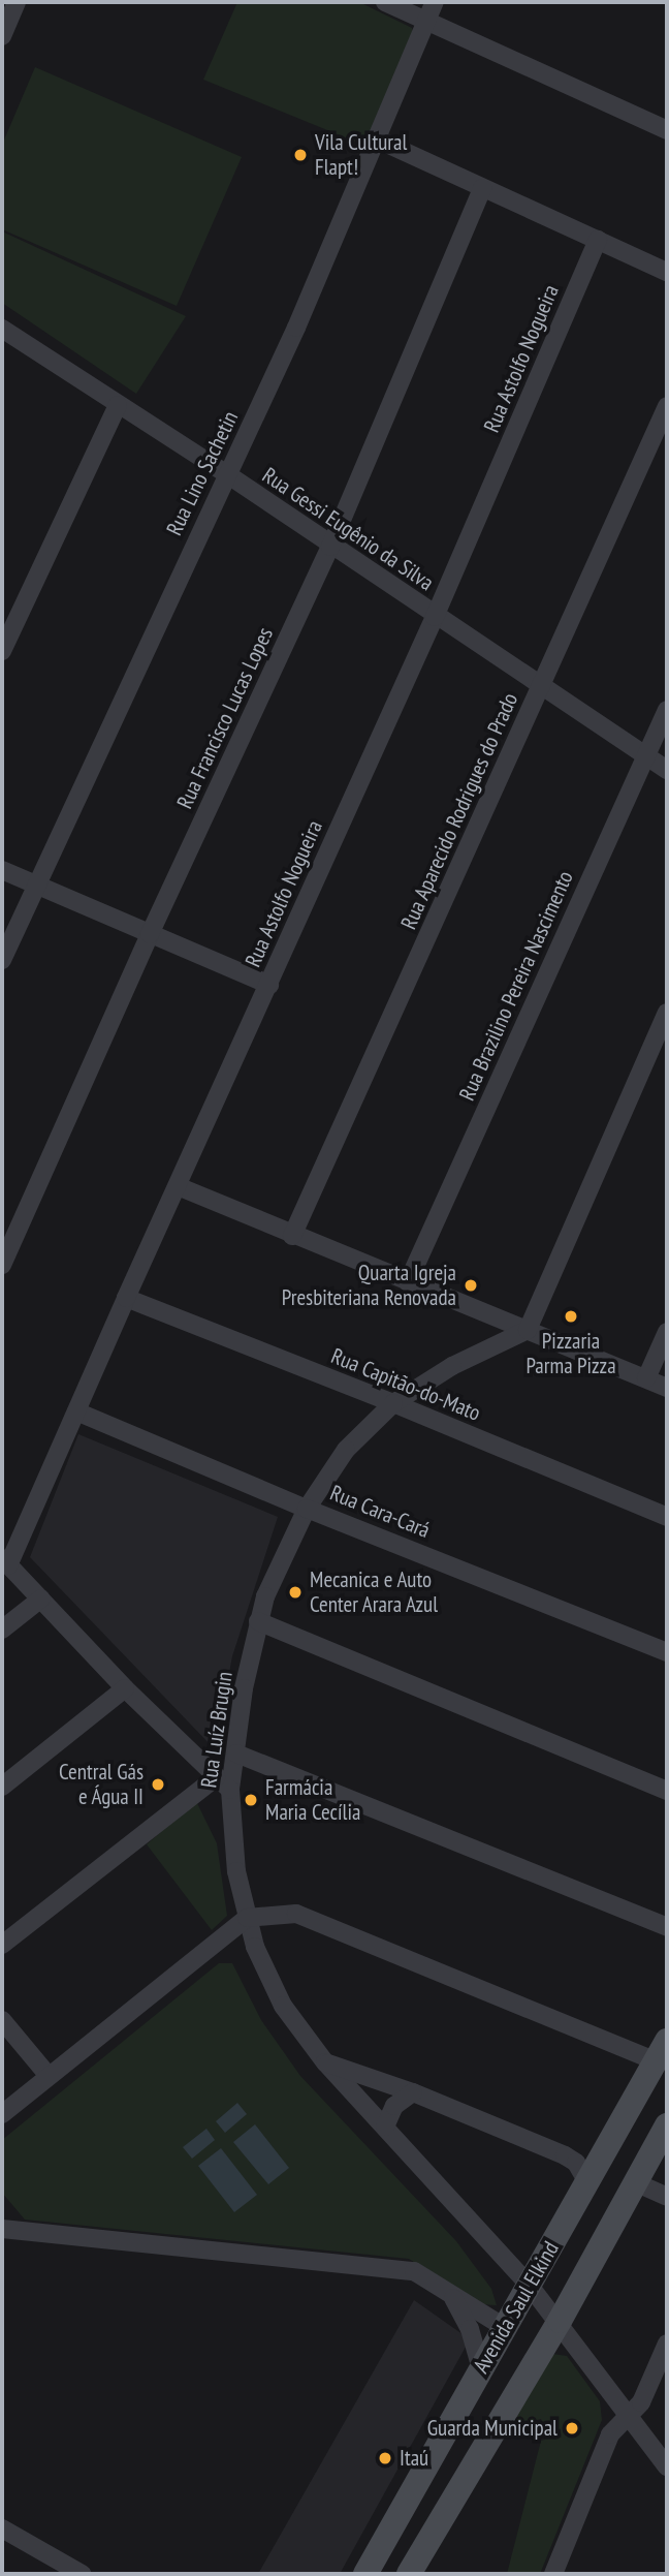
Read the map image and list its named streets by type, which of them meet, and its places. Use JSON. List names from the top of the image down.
{
  "streets": {
    "main road": ["Avenida Saul Elkind"],
    "street": [
      "Rua Astolfo Nogueira",
      "Rua Lino Sachetin",
      "Rua Gessi Eugênio da Silva",
      "Rua Francisco Lucas Lopes",
      "Rua Aparecido Rodrigues do Prado",
      "Rua Brazilino Pereira Nascimento",
      "Rua Capitão-do-Mato",
      "Rua Cara-Cará",
      "Rua Luíz Brugin"
    ]
  },
  "crossings": [
    ["Rua Astolfo Nogueira", "Rua Gessi Eugênio da Silva"],
    ["Rua Astolfo Nogueira", "Rua Capitão-do-Mato"],
    ["Rua Astolfo Nogueira", "Rua Cara-Cará"],
    ["Rua Lino Sachetin", "Rua Gessi Eugênio da Silva"],
    ["Rua Gessi Eugênio da Silva", "Rua Francisco Lucas Lopes"],
    ["Rua Gessi Eugênio da Silva", "Rua Aparecido Rodrigues do Prado"],
    ["Rua Gessi Eugênio da Silva", "Rua Brazilino Pereira Nascimento"],
    ["Rua Capitão-do-Mato", "Rua Luíz Brugin"],
    ["Rua Cara-Cará", "Rua Luíz Brugin"],
    ["Rua Luíz Brugin", "Avenida Saul Elkind"]
  ],
  "places": [
    "Vila Cultural Flapt!",
    "Quarta Igreja Presbiteriana Renovada",
    "Pizzaria Parma Pizza",
    "Mecanica e Auto Center Arara Azul",
    "Central Gás e Água II",
    "Farmácia Maria Cecília",
    "Guarda Municipal",
    "Itaú"
  ]
}
